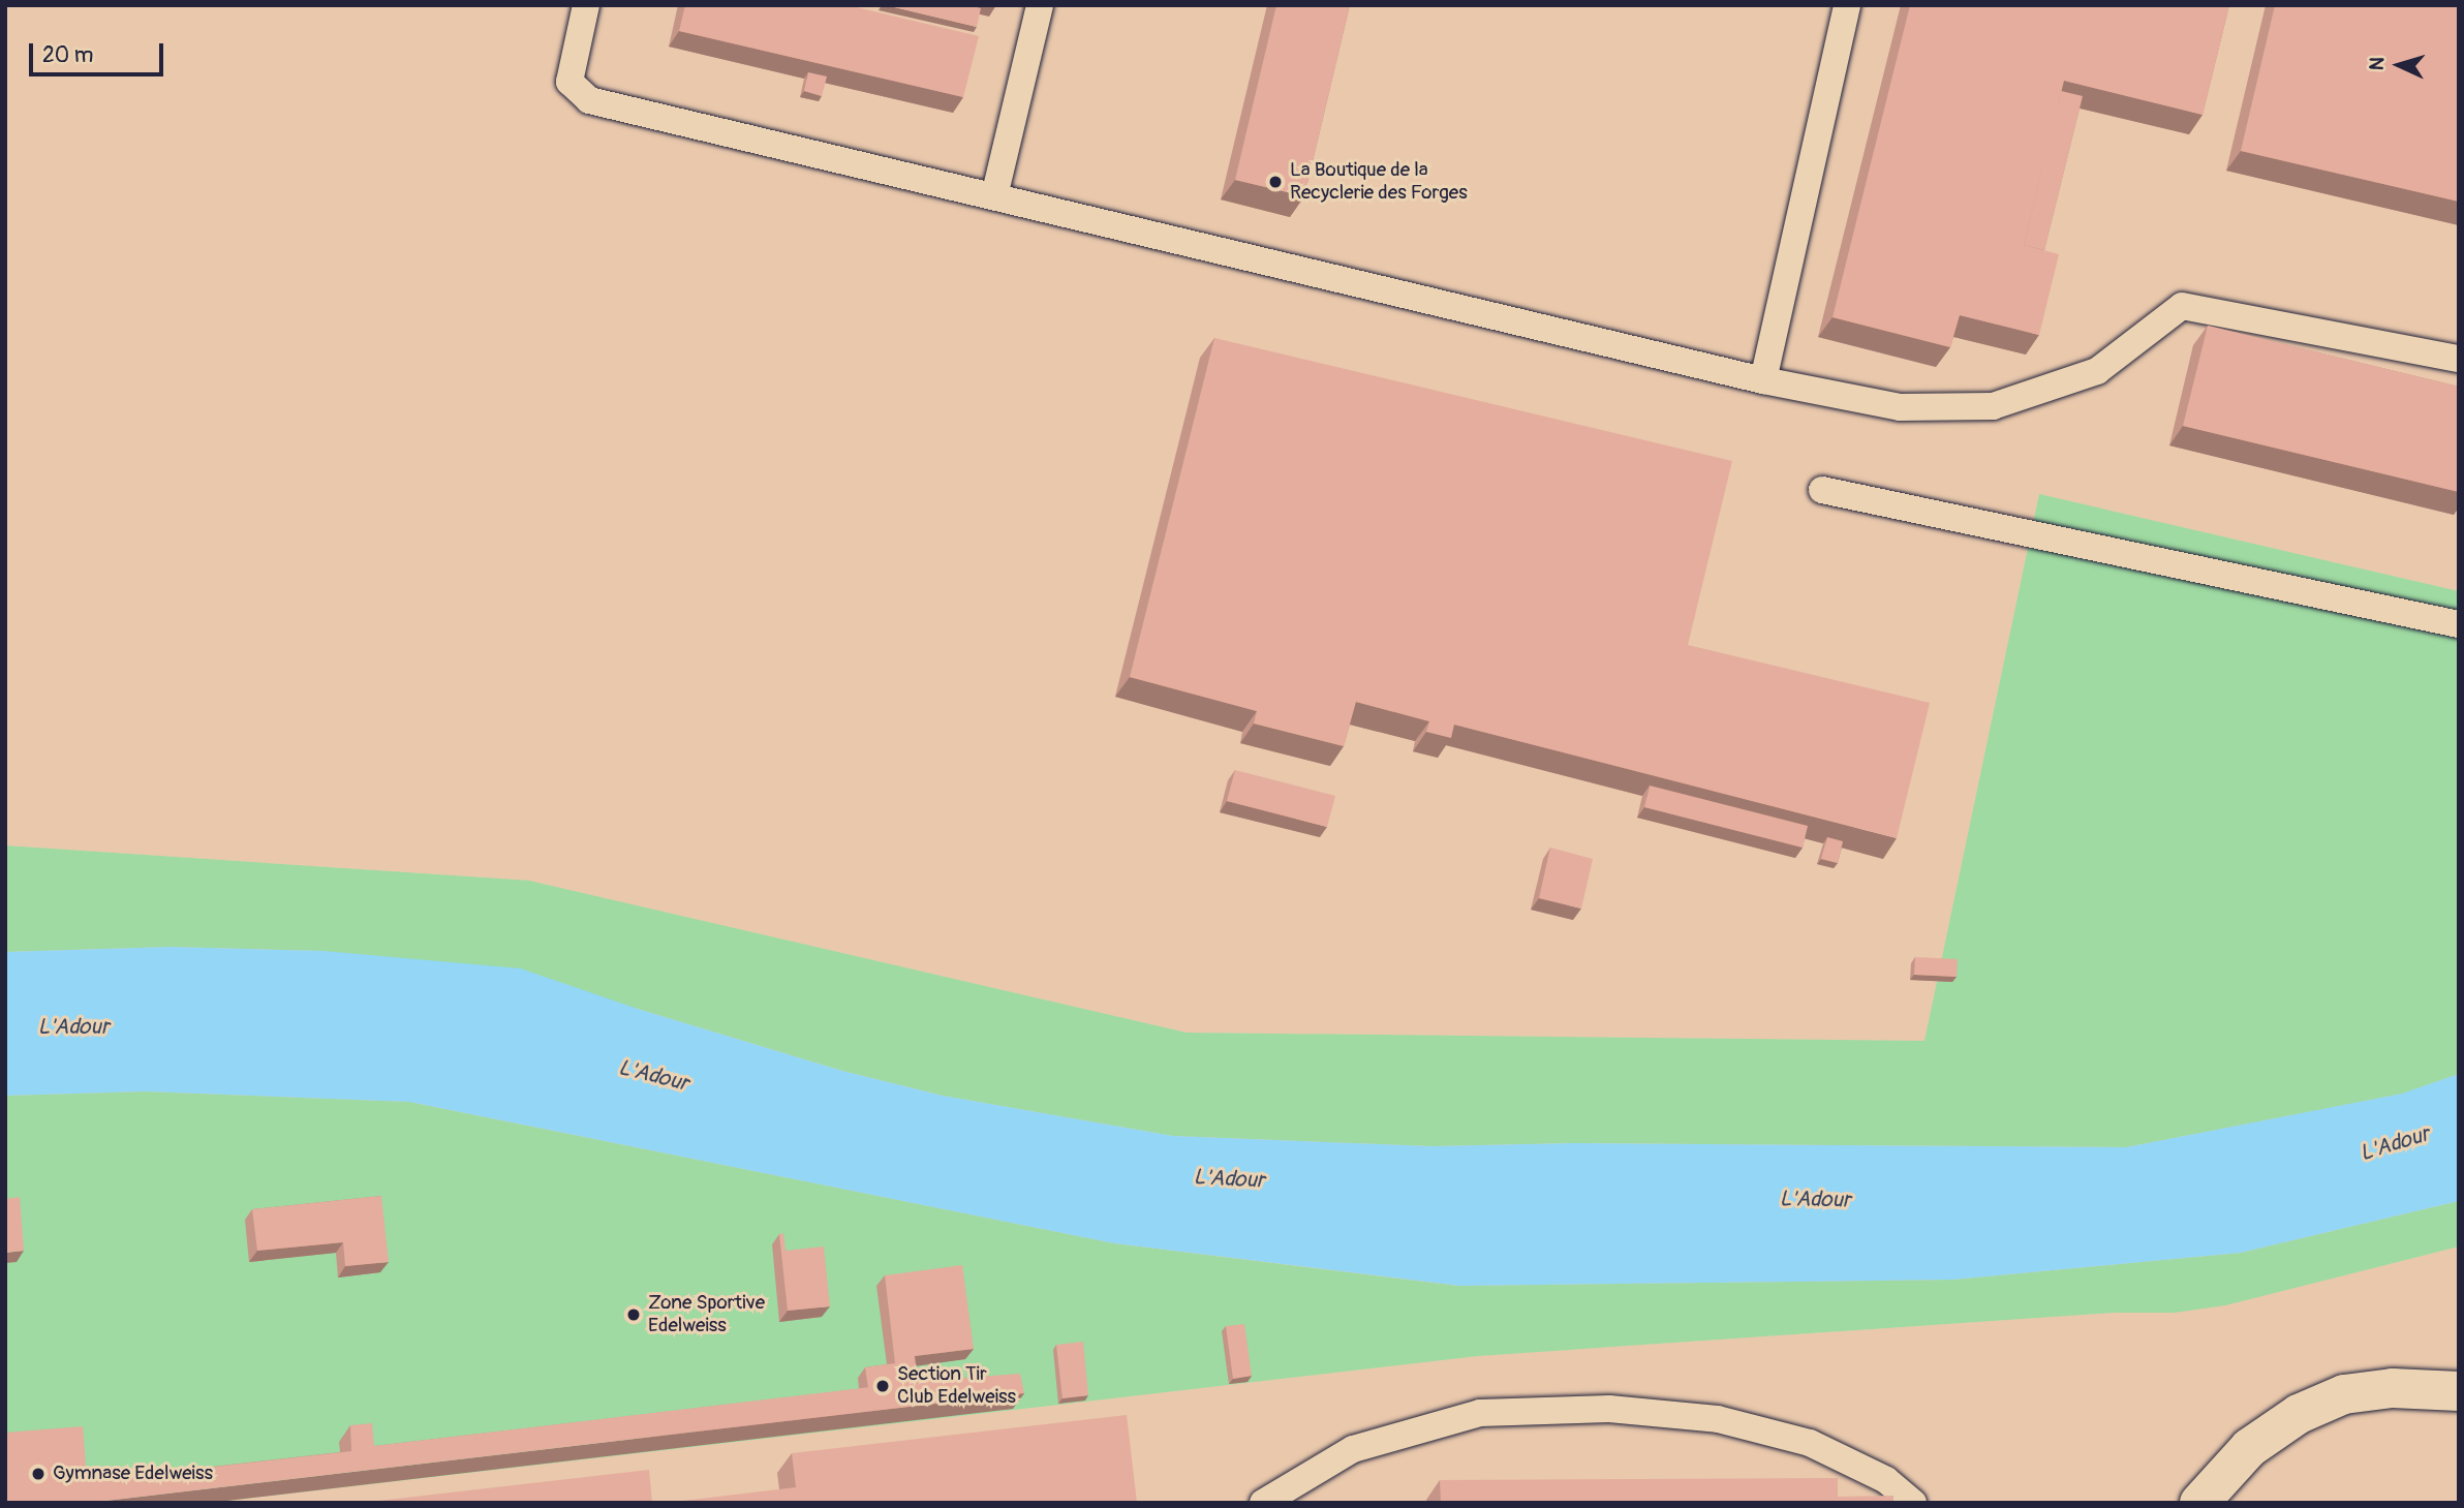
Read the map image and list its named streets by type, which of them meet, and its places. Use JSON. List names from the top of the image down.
{
  "water": ["L'Adour"],
  "places": [
    "La Boutique de la Recyclerie des Forges",
    "Zone Sportive Edelweiss",
    "Section Tir Club Edelweiss",
    "Gymnase Edelweiss"
  ],
  "scale_bar": "20 m",
  "north": "left"
}
